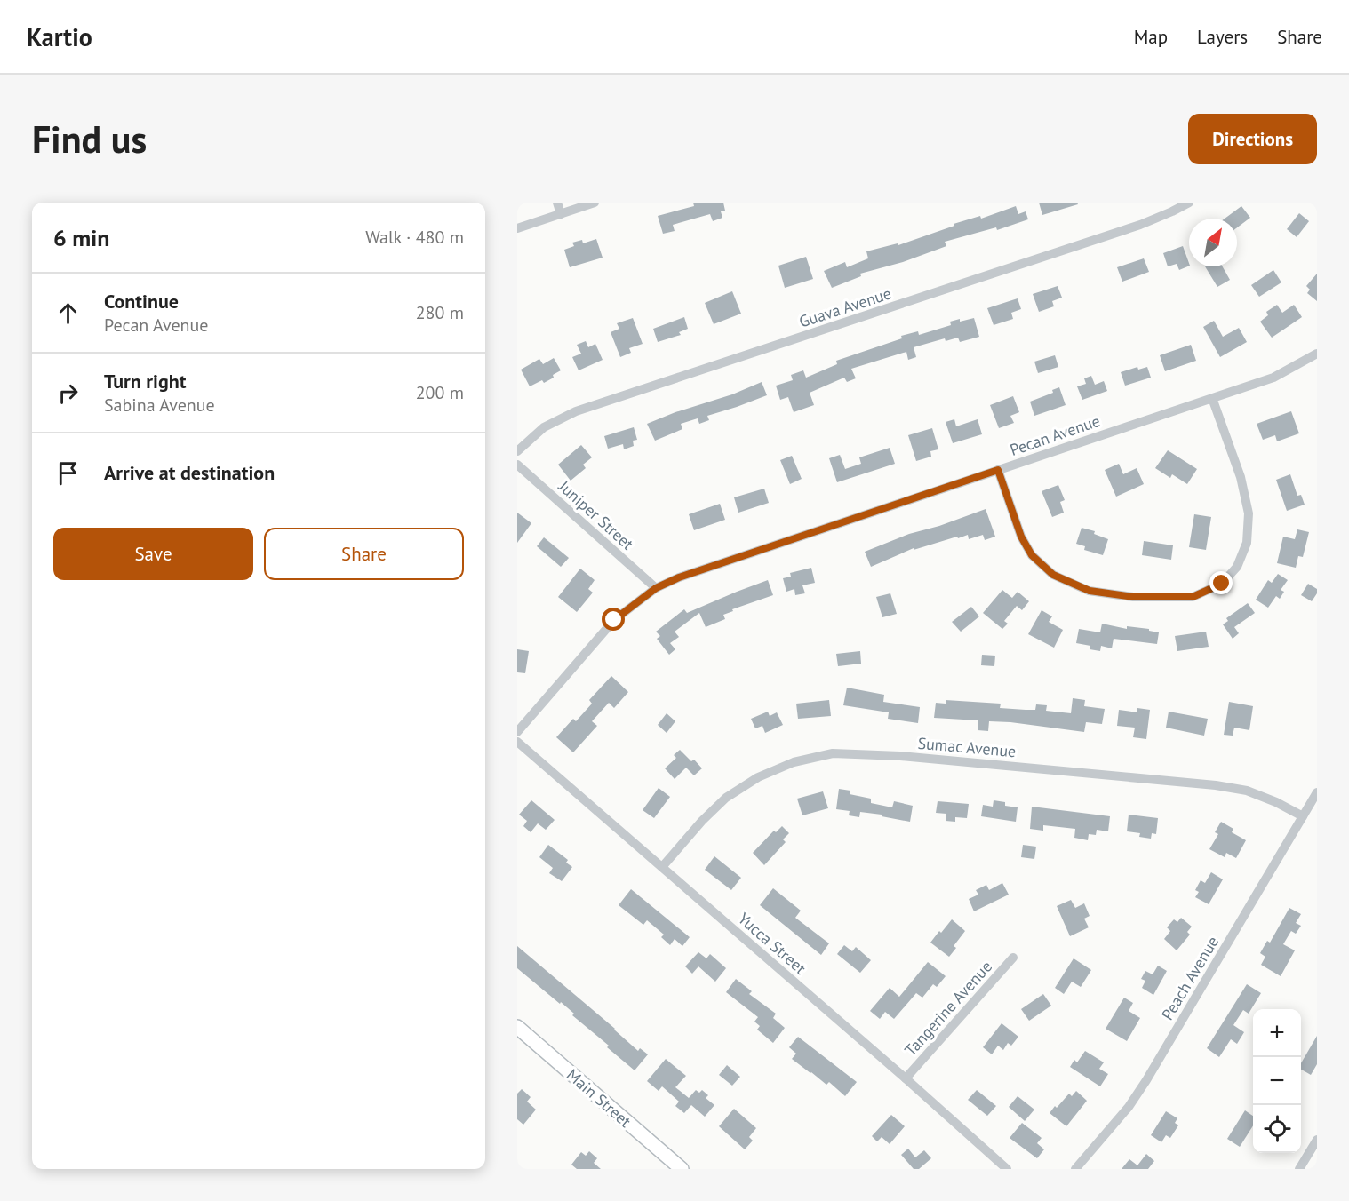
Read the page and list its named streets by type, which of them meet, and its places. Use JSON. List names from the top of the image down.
{
  "streets": {
    "main road": ["Main Street"],
    "street": [
      "Guava Avenue",
      "Pecan Avenue",
      "Juniper Street",
      "Sumac Avenue",
      "Yucca Street",
      "Peach Avenue",
      "Tangerine Avenue"
    ]
  },
  "crossings": [
    ["Pecan Avenue", "Juniper Street"],
    ["Sumac Avenue", "Yucca Street"],
    ["Sumac Avenue", "Peach Avenue"],
    ["Yucca Street", "Tangerine Avenue"]
  ],
  "north": "top right",
  "page": {
    "header": "Kartio",
    "nav": ["Map", "Layers", "Share"],
    "buttons": [
      "Directions",
      ["Save", "Share"]
    ],
    "title": "Find us",
    "heading": ["6 min", "Walk · 480 m"],
    "list": [
      ["Continue", "Pecan Avenue", "280 m"],
      ["Turn right", "Sabina Avenue", "200 m"],
      "Arrive at destination"
    ],
    "map_buttons": ["+", "−"]
  }
}
